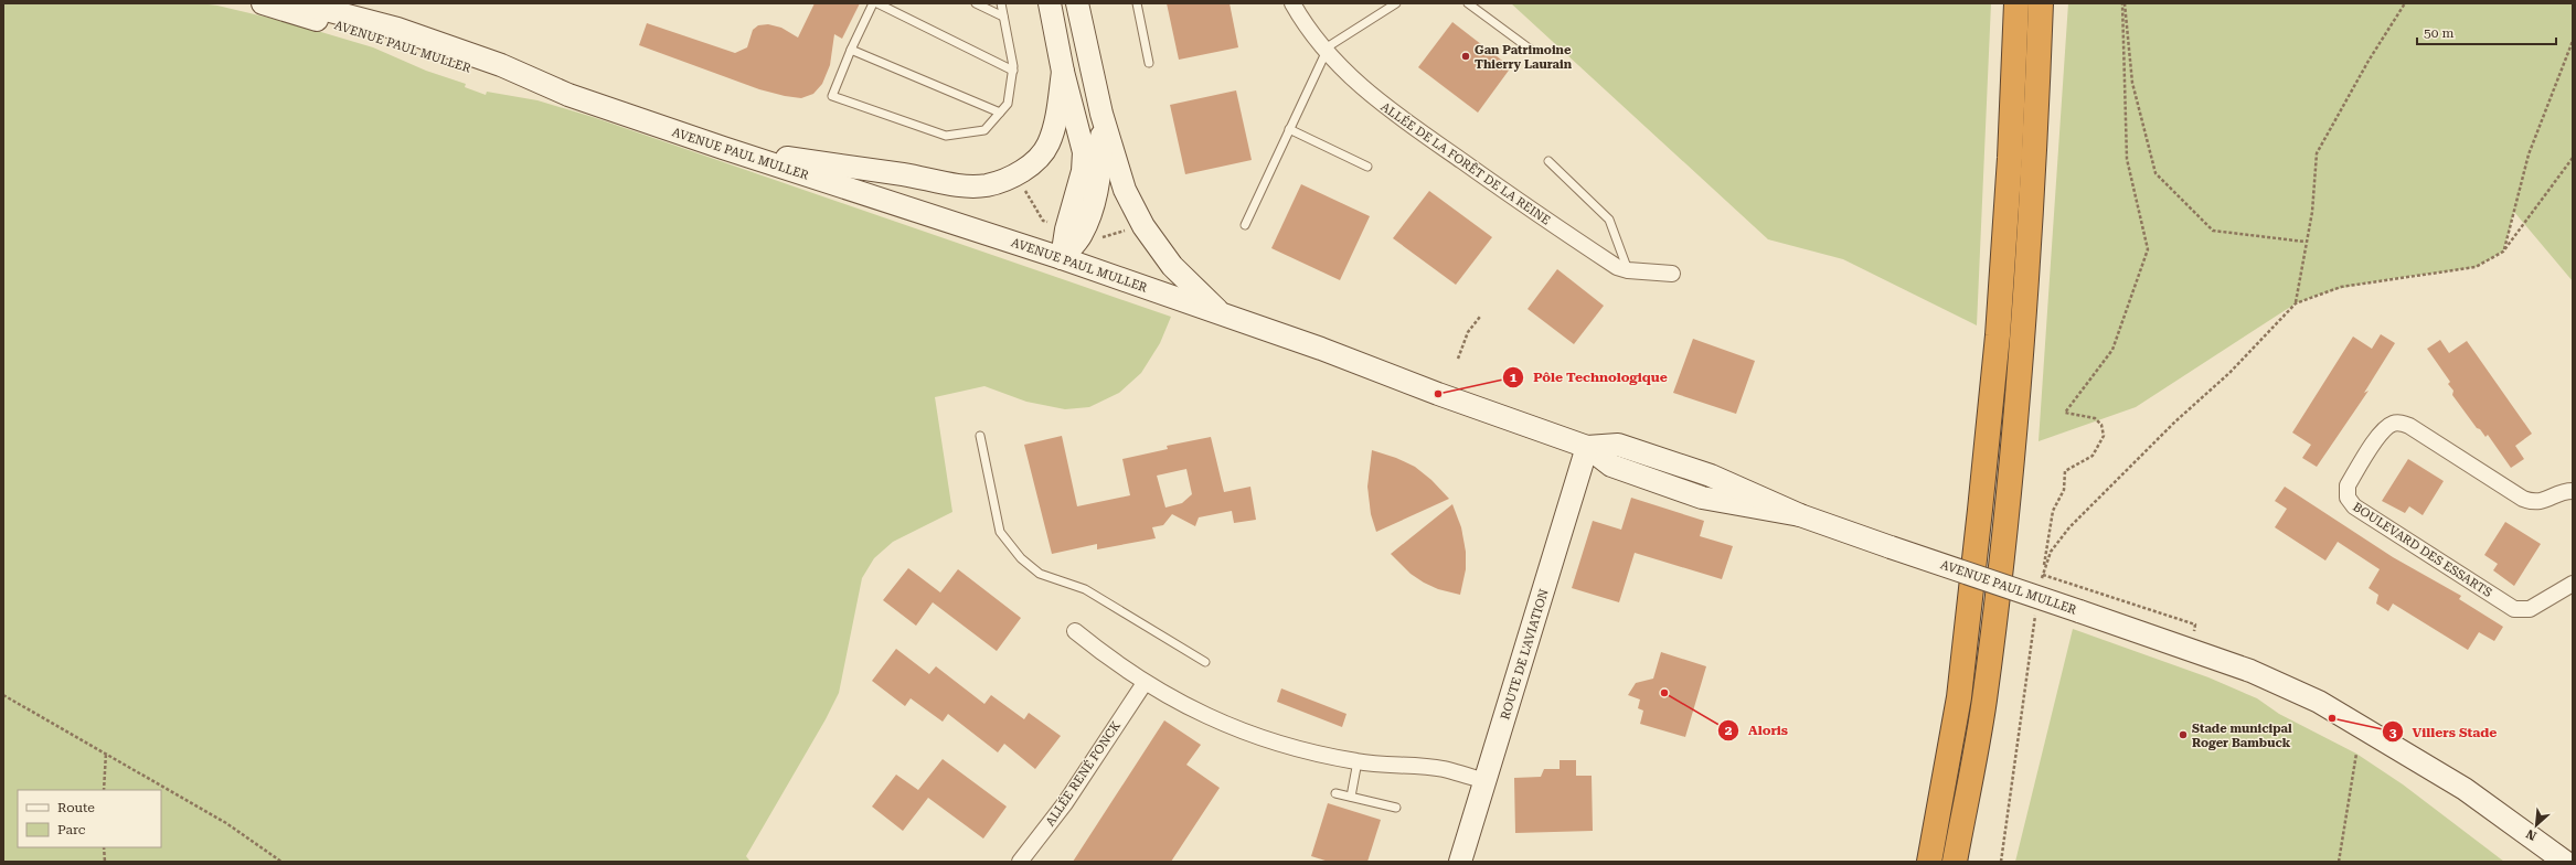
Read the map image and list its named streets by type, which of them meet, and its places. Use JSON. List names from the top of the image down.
{
  "streets": {
    "main road": ["AVENUE PAUL MULLER", "ROUTE DE L'AVIATION"],
    "street": ["ALLÉE DE LA FORÊT DE LA REINE", "BOULEVARD DES ESSARTS", "ALLÉE RENÉ FONCK"]
  },
  "crossings": [
    ["AVENUE PAUL MULLER", "ROUTE DE L'AVIATION"]
  ],
  "places": [
    "Gan Patrimoine Thierry Laurain",
    "Pôle Technologique",
    "Aloris",
    "Villers Stade",
    "Stade municipal Roger Bambuck"
  ],
  "legend": ["Route", "Parc"],
  "scale_bar": "50 m",
  "north": "bottom left"
}
